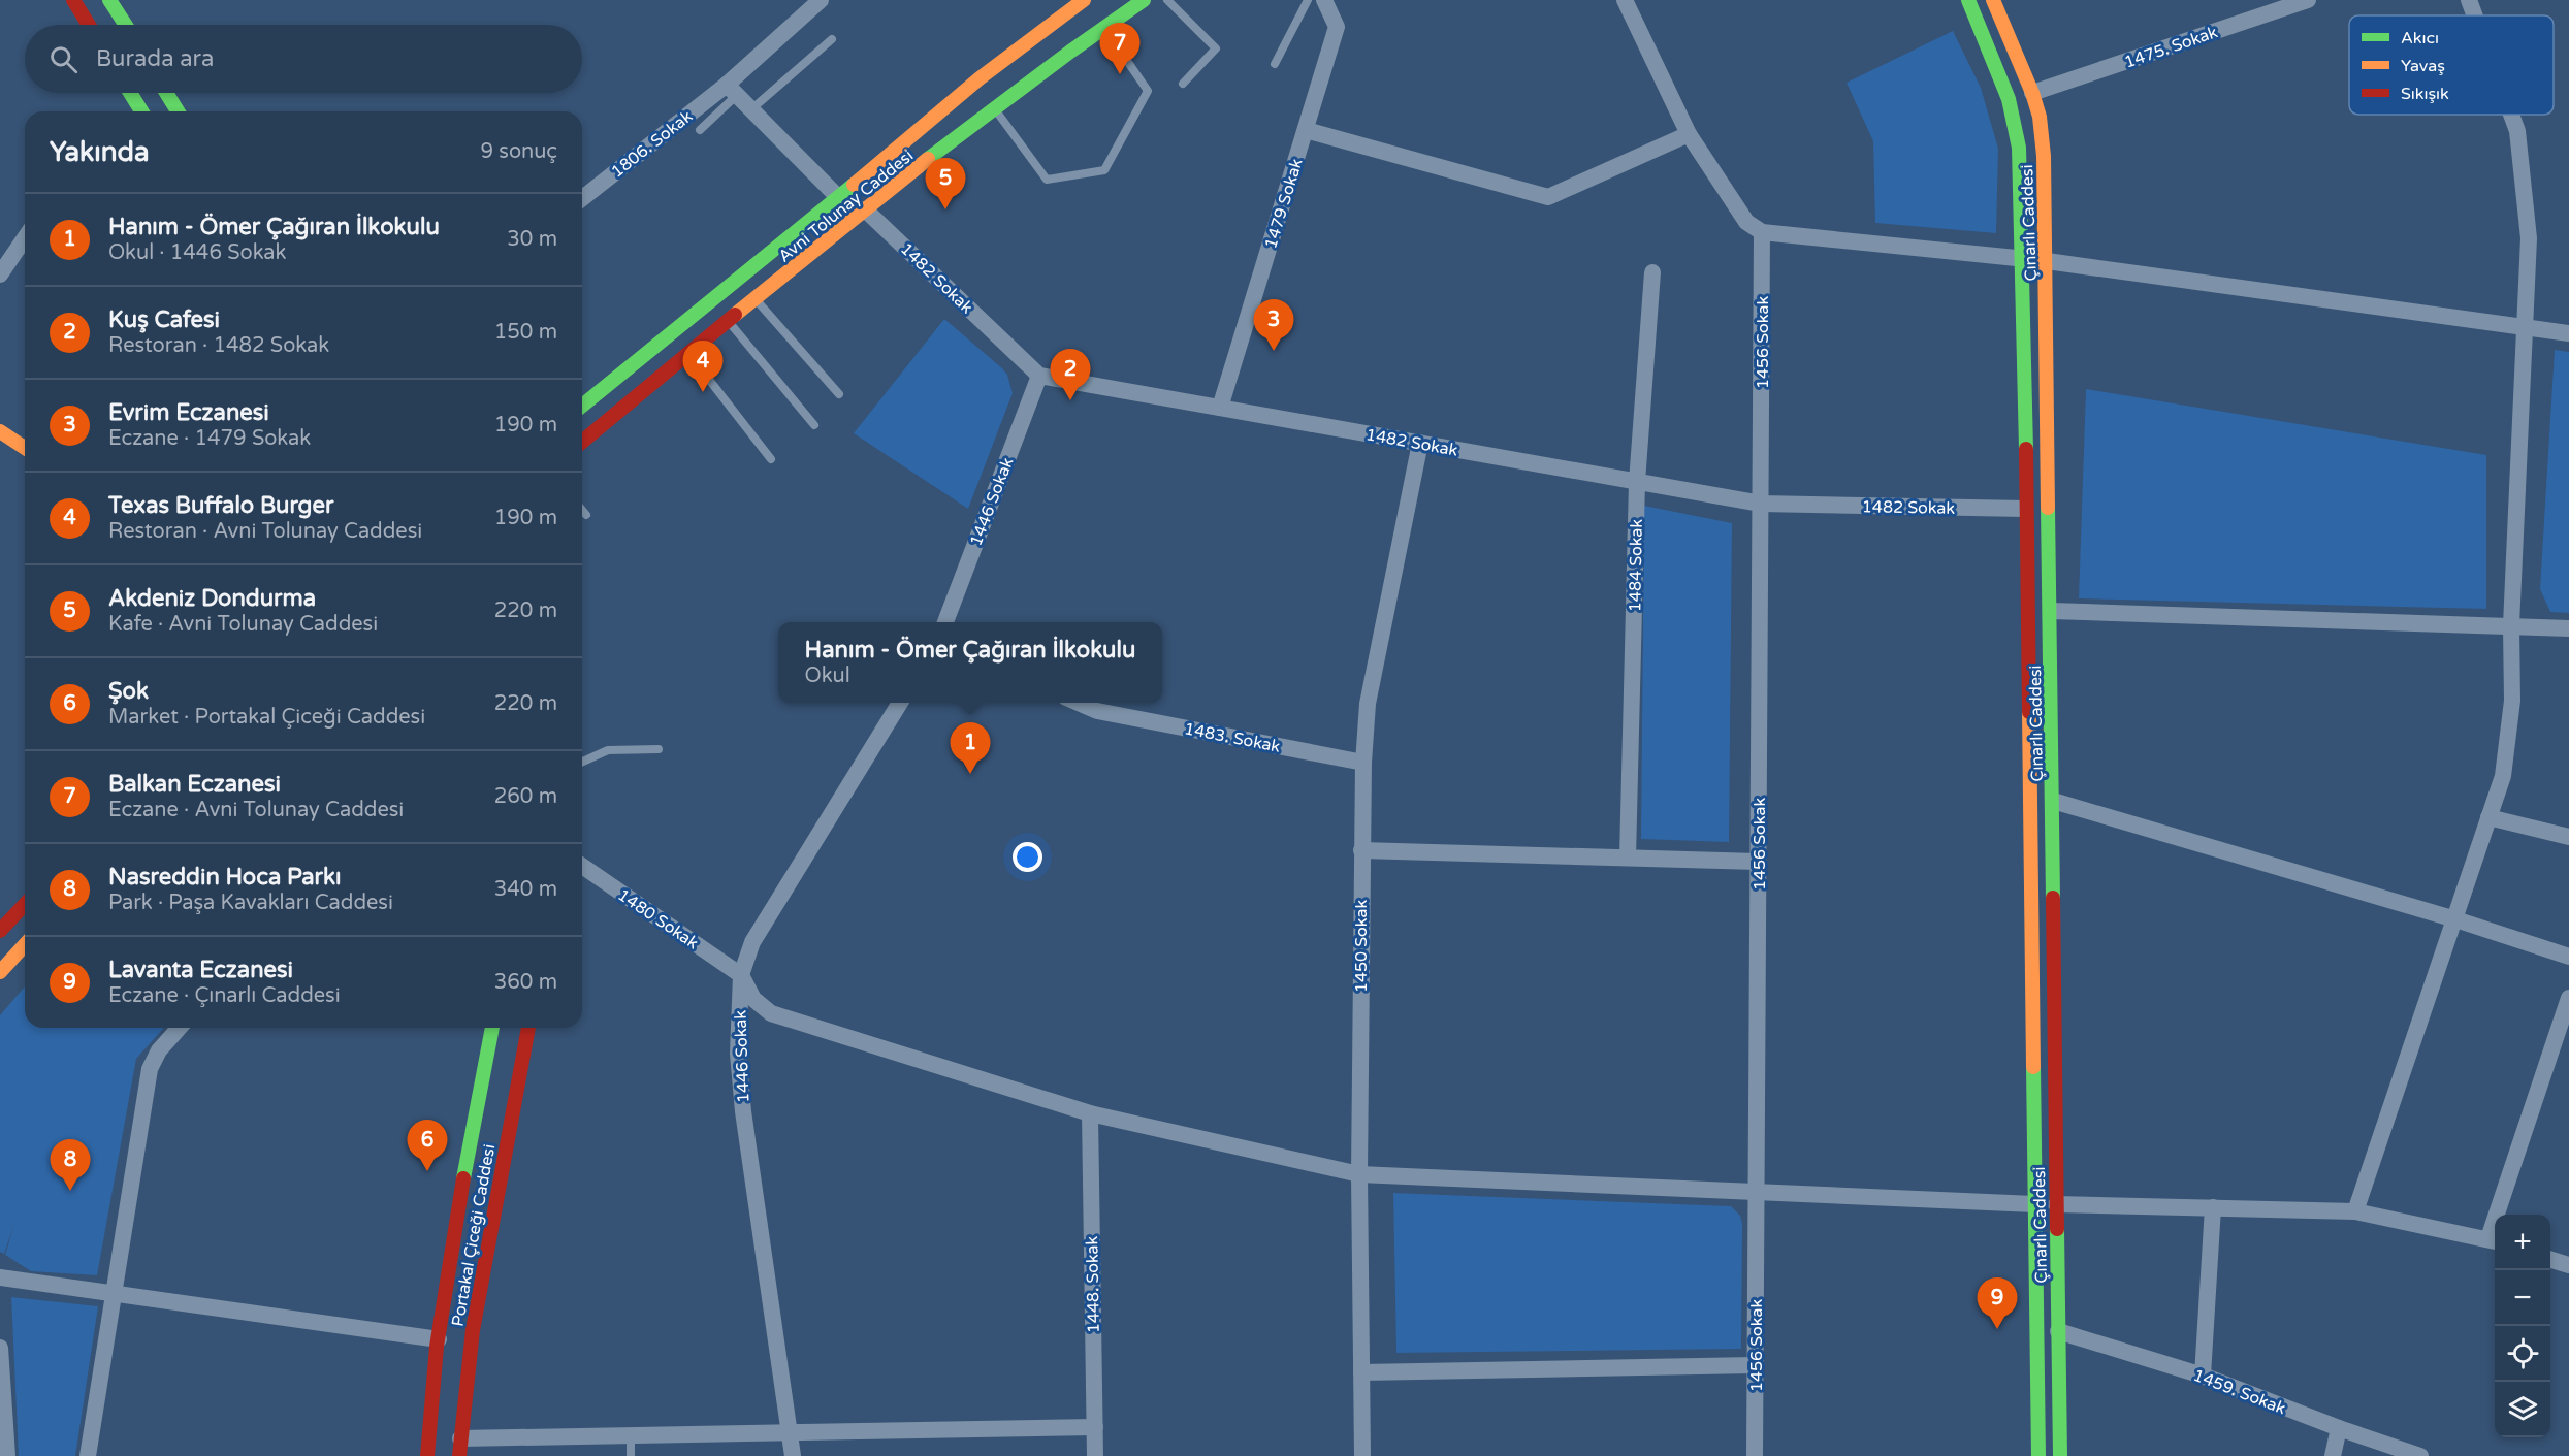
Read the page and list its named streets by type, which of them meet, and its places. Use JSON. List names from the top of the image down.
{
  "streets": {
    "main road": ["Avni Tolunay Caddesi", "Çınarlı Caddesi", "Portakal Çiceği Caddesi"],
    "street": [
      "1475. Sokak",
      "1806. Sokak",
      "1479 Sokak",
      "1482 Sokak",
      "1456 Sokak",
      "1446 Sokak",
      "1484 Sokak",
      "1483. Sokak",
      "1480 Sokak",
      "1450 Sokak",
      "1448. Sokak",
      "1459. Sokak"
    ]
  },
  "crossings": [
    ["1475. Sokak", "Çınarlı Caddesi"],
    ["1479 Sokak", "1482 Sokak"],
    ["Avni Tolunay Caddesi", "1482 Sokak"],
    ["Çınarlı Caddesi", "1482 Sokak"],
    ["Çınarlı Caddesi", "1459. Sokak"],
    ["1482 Sokak", "1456 Sokak"],
    ["1482 Sokak", "1446 Sokak"],
    ["1482 Sokak", "1484 Sokak"],
    ["1482 Sokak", "1450 Sokak"],
    ["1446 Sokak", "1480 Sokak"],
    ["1483. Sokak", "1450 Sokak"]
  ],
  "legend": ["Akıcı", "Yavaş", "Sıkışık"],
  "page": {
    "pins": [
      "7",
      "5",
      "3",
      "4",
      "2",
      "1",
      "6",
      "8",
      "9"
    ],
    "search": "Burada ara",
    "heading": ["Yakında", "9 sonuç"],
    "list": [
      {
        "mark": "1",
        "name": "Hanım - Ömer Çağıran İlkokulu",
        "note": "Okul · 1446 Sokak",
        "value": "30 m"
      },
      {
        "mark": "2",
        "name": "Kuş Cafesi",
        "note": "Restoran · 1482 Sokak",
        "value": "150 m"
      },
      {
        "mark": "3",
        "name": "Evrim Eczanesi",
        "note": "Eczane · 1479 Sokak",
        "value": "190 m"
      },
      {
        "mark": "4",
        "name": "Texas Buffalo Burger",
        "note": "Restoran · Avni Tolunay Caddesi",
        "value": "190 m"
      },
      {
        "mark": "5",
        "name": "Akdeniz Dondurma",
        "note": "Kafe · Avni Tolunay Caddesi",
        "value": "220 m"
      },
      {
        "mark": "6",
        "name": "Şok",
        "note": "Market · Portakal Çiceği Caddesi",
        "value": "220 m"
      },
      {
        "mark": "7",
        "name": "Balkan Eczanesi",
        "note": "Eczane · Avni Tolunay Caddesi",
        "value": "260 m"
      },
      {
        "mark": "8",
        "name": "Nasreddin Hoca Parkı",
        "note": "Park · Paşa Kavakları Caddesi",
        "value": "340 m"
      },
      {
        "mark": "9",
        "name": "Lavanta Eczanesi",
        "note": "Eczane · Çınarlı Caddesi",
        "value": "360 m"
      }
    ],
    "popup": ["Hanım - Ömer Çağıran İlkokulu", "Okul"],
    "map_buttons": ["+", "−"]
  }
}
